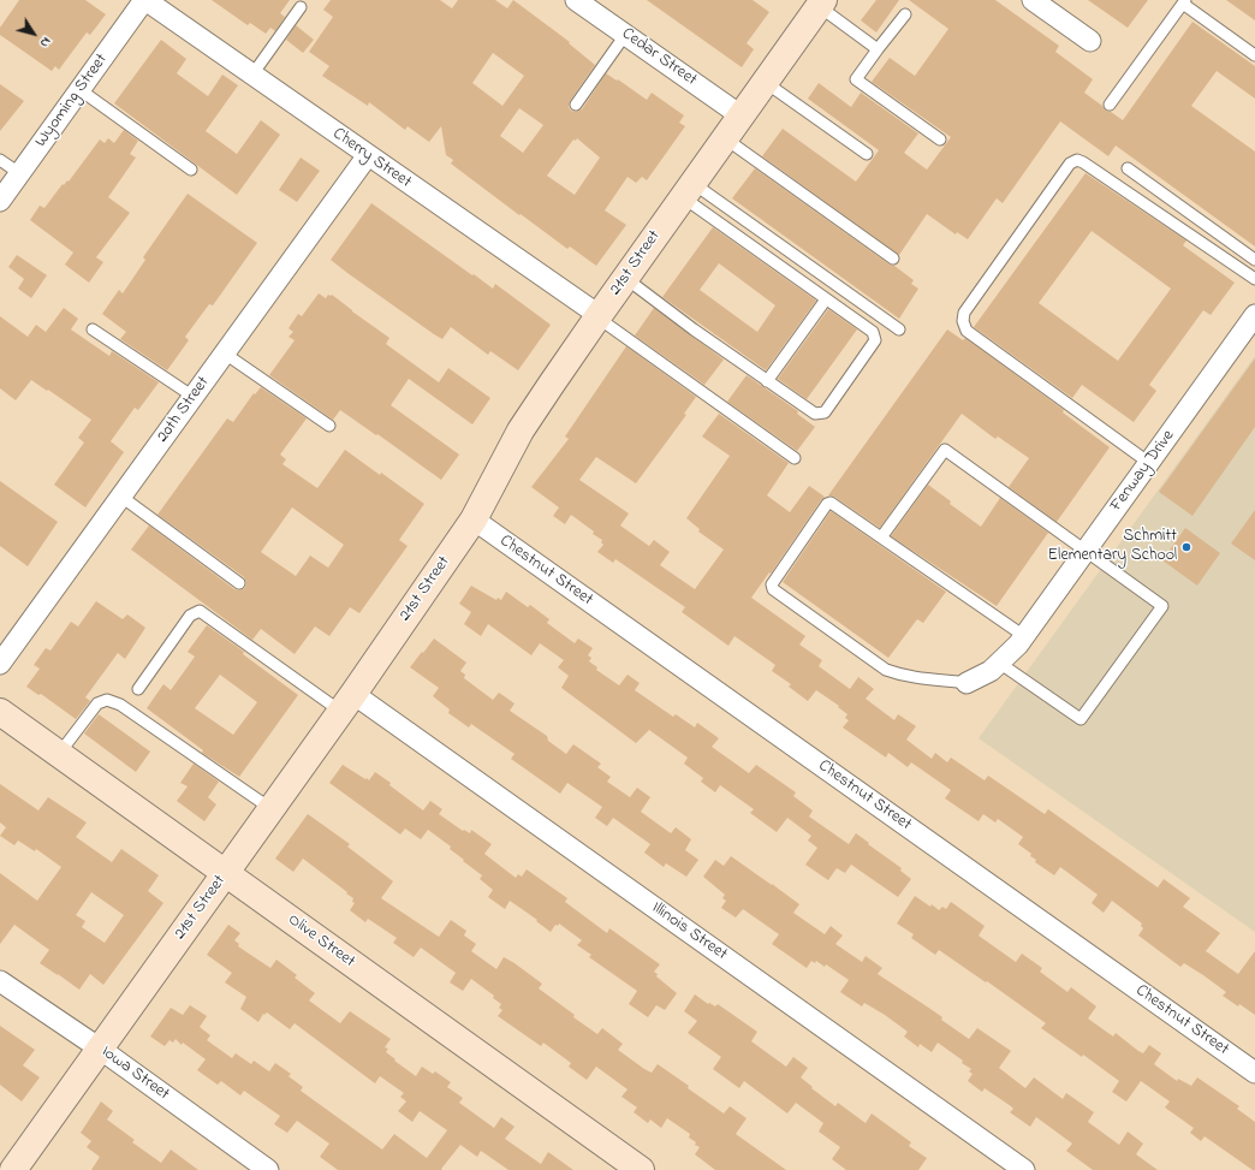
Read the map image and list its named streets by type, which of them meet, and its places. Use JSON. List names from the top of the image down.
{
  "streets": {
    "street": [
      "Cedar Street",
      "Wyoming Street",
      "Cherry Street",
      "21st Street",
      "20th Street",
      "Fenway Drive",
      "Chestnut Street",
      "Illinois Street",
      "Olive Street",
      "Iowa Street"
    ]
  },
  "crossings": [
    ["Cedar Street", "21st Street"],
    ["Wyoming Street", "Cherry Street"],
    ["Cherry Street", "21st Street"],
    ["Cherry Street", "20th Street"],
    ["21st Street", "Chestnut Street"],
    ["21st Street", "Illinois Street"],
    ["21st Street", "Olive Street"],
    ["21st Street", "Iowa Street"]
  ],
  "places": ["Schmitt Elementary School"],
  "north": "bottom right"
}
